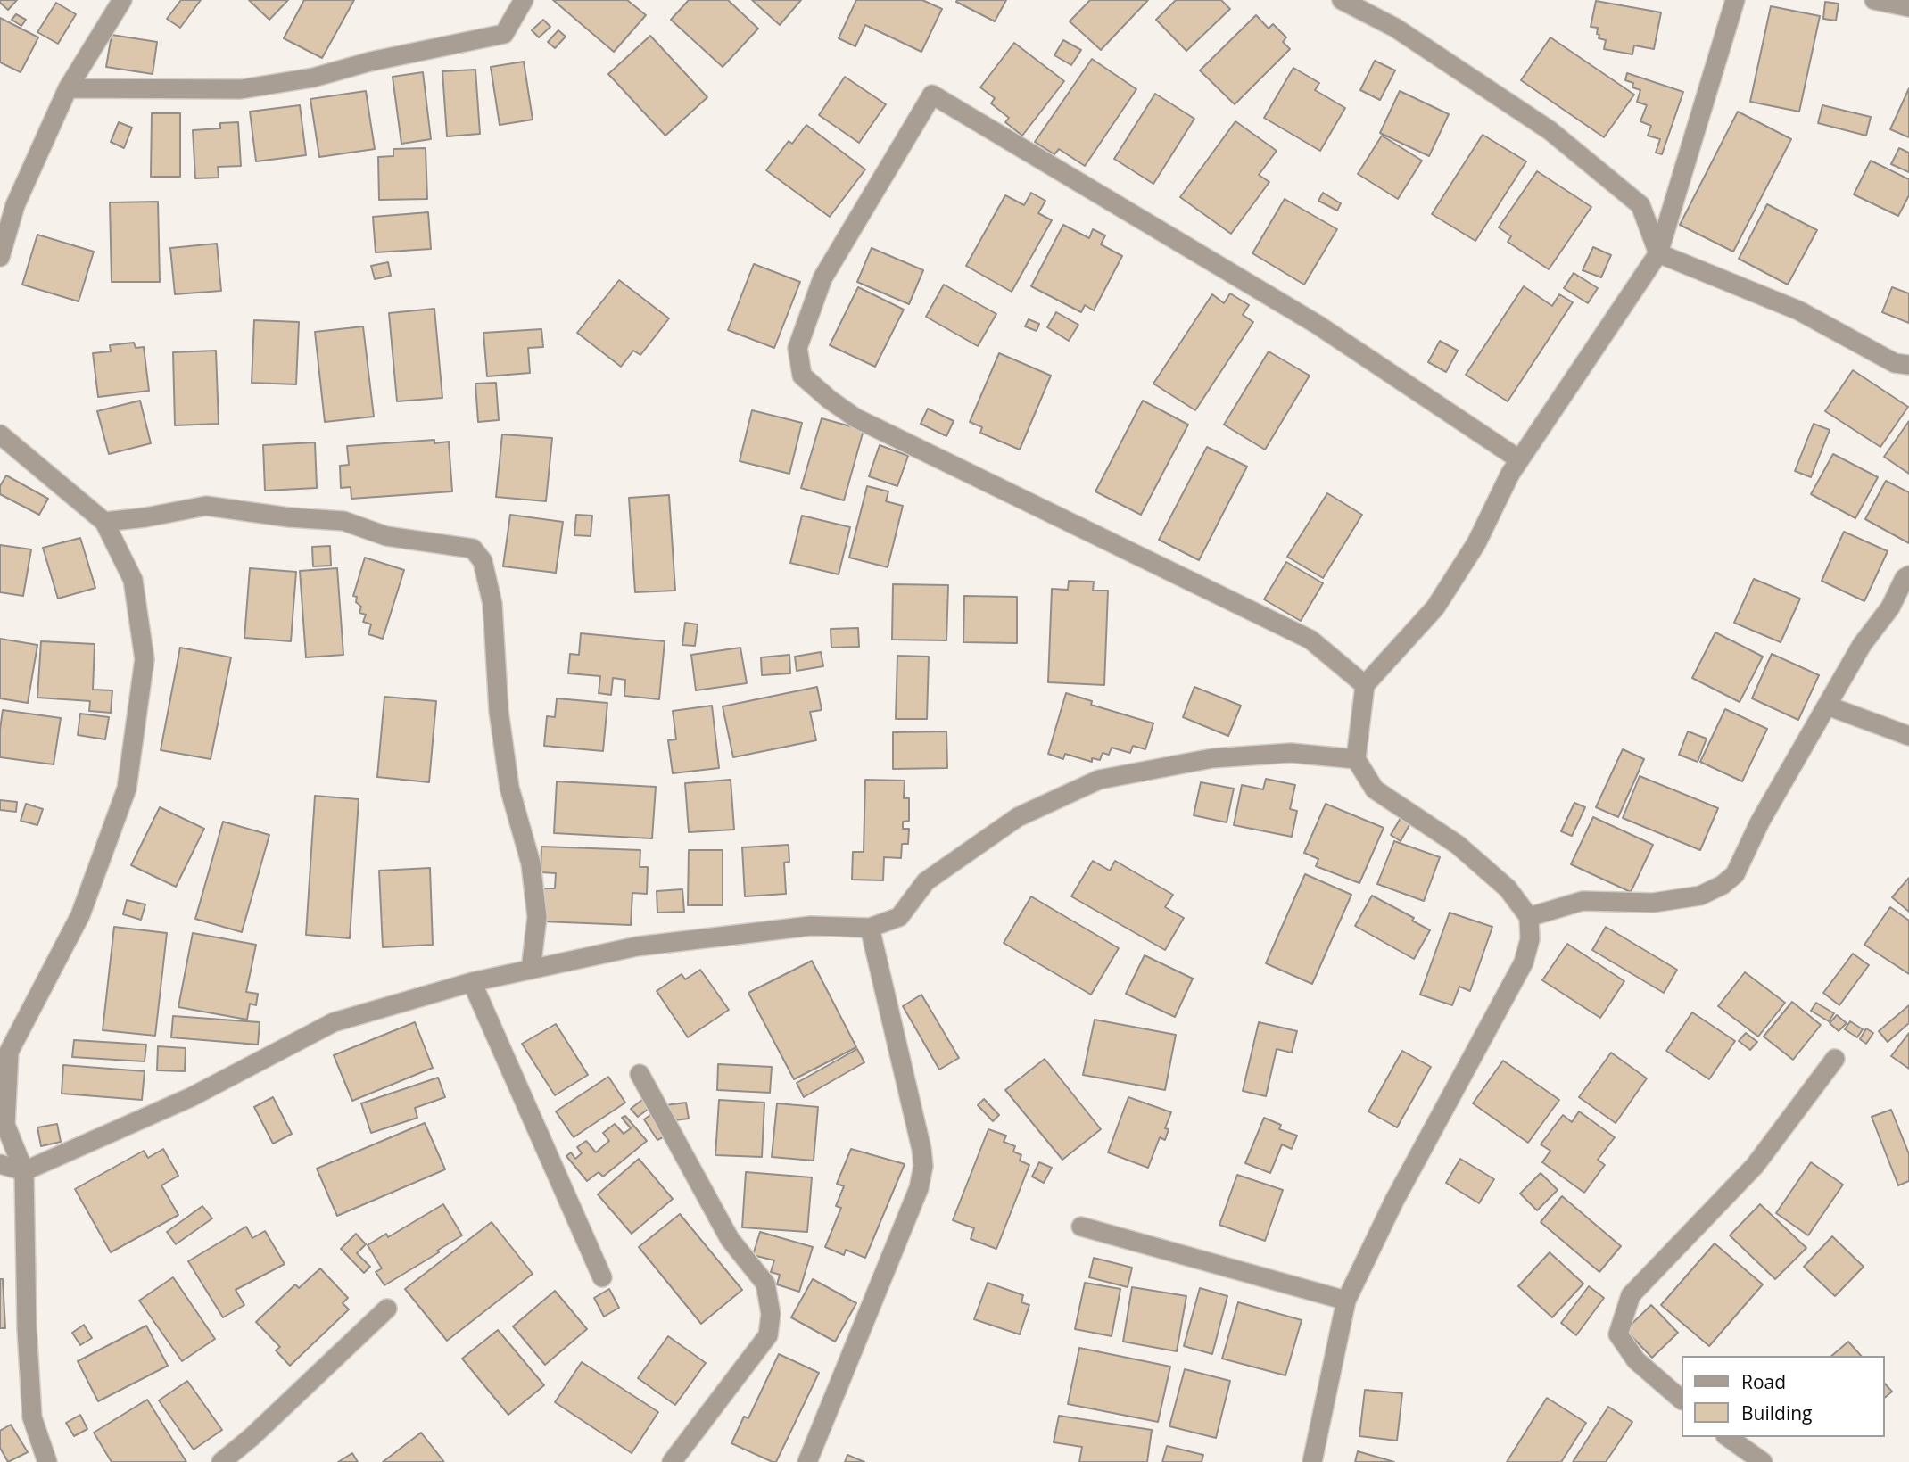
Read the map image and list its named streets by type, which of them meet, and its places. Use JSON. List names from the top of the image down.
{
  "legend": ["Road", "Building"]
}
